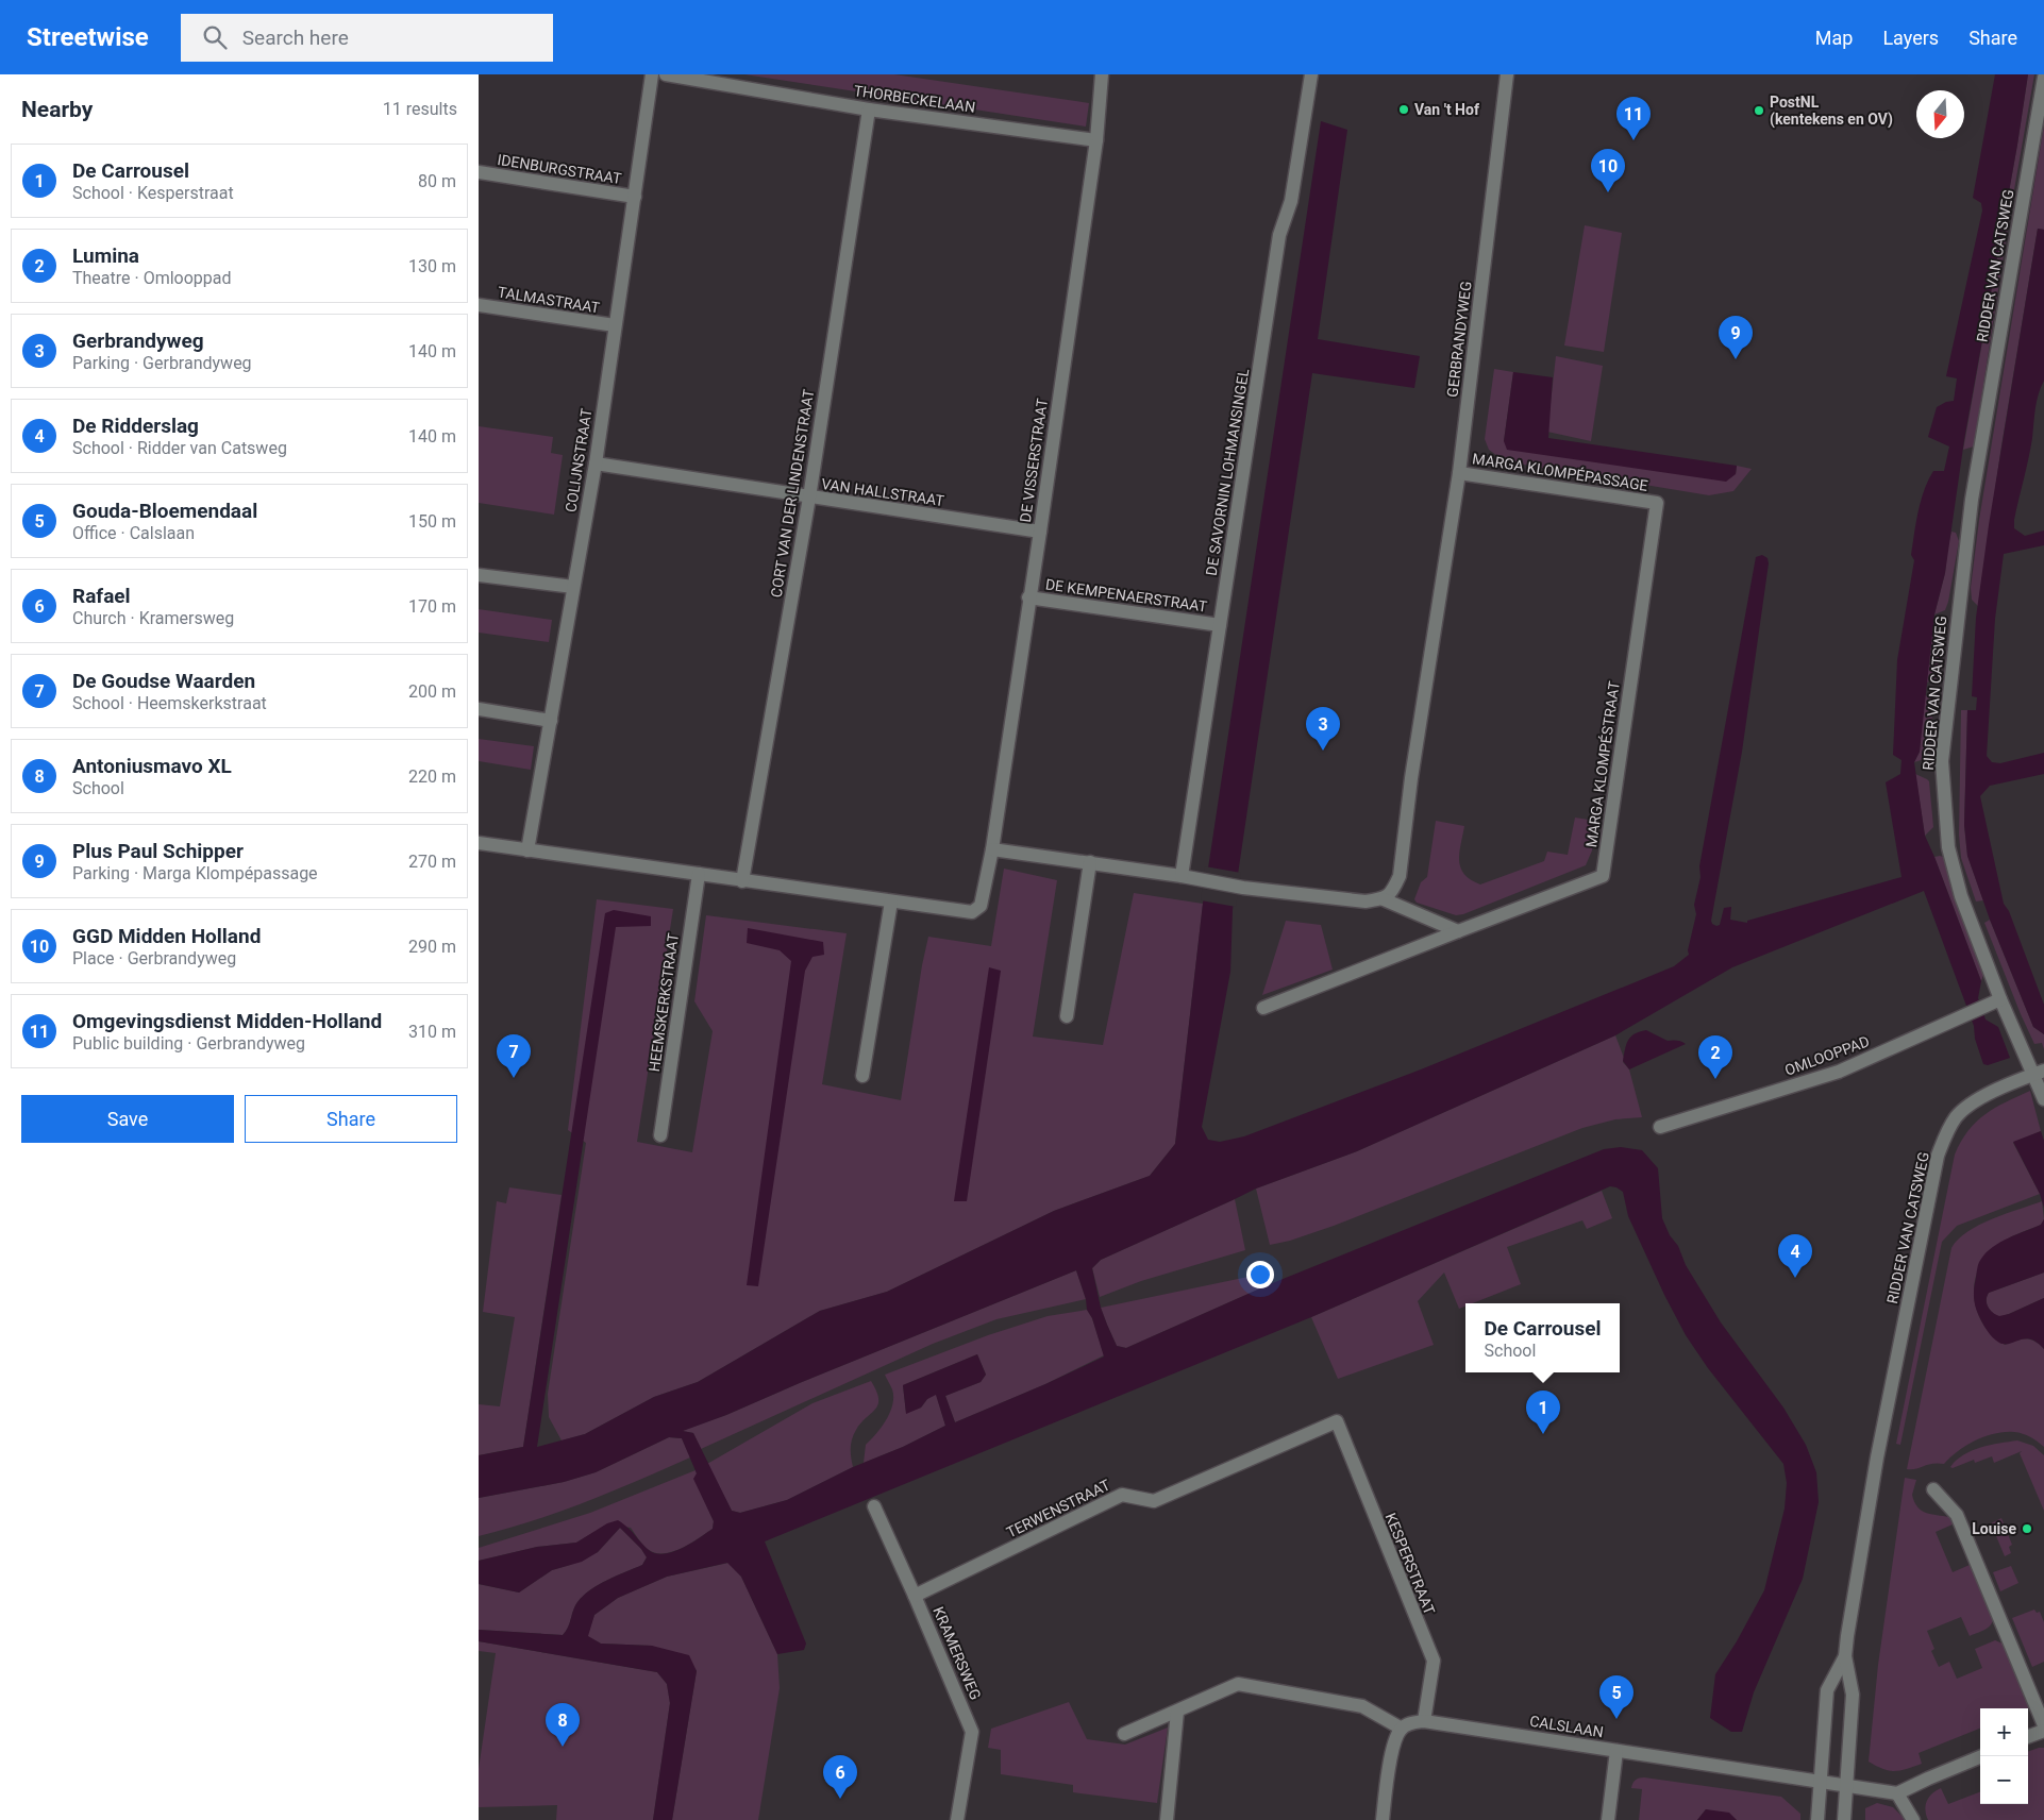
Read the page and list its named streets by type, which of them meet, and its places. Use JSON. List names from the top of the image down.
{
  "streets": {
    "street": [
      "THORBECKELAAN",
      "IDENBURGSTRAAT",
      "RIDDER VAN CATSWEG",
      "TALMASTRAAT",
      "GERBRANDYWEG",
      "COLIJNSTRAAT",
      "DE VISSERSTRAAT",
      "DE SAVORNIN LOHMANSINGEL",
      "MARGA KLOMPÉPASSAGE",
      "VAN HALLSTRAAT",
      "CORT VAN DER LINDENSTRAAT",
      "DE KEMPENAERSTRAAT",
      "MARGA KLOMPÉSTRAAT",
      "HEEMSKERKSTRAAT",
      "OMLOOPPAD",
      "TERWENSTRAAT",
      "KESPERSTRAAT",
      "KRAMERSWEG",
      "CALSLAAN"
    ]
  },
  "crossings": [
    ["THORBECKELAAN", "DE VISSERSTRAAT"],
    ["THORBECKELAAN", "CORT VAN DER LINDENSTRAAT"],
    ["IDENBURGSTRAAT", "COLIJNSTRAAT"],
    ["RIDDER VAN CATSWEG", "OMLOOPPAD"],
    ["RIDDER VAN CATSWEG", "CALSLAAN"],
    ["TALMASTRAAT", "COLIJNSTRAAT"],
    ["GERBRANDYWEG", "MARGA KLOMPÉPASSAGE"],
    ["COLIJNSTRAAT", "VAN HALLSTRAAT"],
    ["DE VISSERSTRAAT", "VAN HALLSTRAAT"],
    ["DE VISSERSTRAAT", "DE KEMPENAERSTRAAT"],
    ["DE SAVORNIN LOHMANSINGEL", "DE KEMPENAERSTRAAT"],
    ["MARGA KLOMPÉPASSAGE", "MARGA KLOMPÉSTRAAT"],
    ["VAN HALLSTRAAT", "CORT VAN DER LINDENSTRAAT"],
    ["TERWENSTRAAT", "KESPERSTRAAT"],
    ["TERWENSTRAAT", "KRAMERSWEG"],
    ["KESPERSTRAAT", "CALSLAAN"]
  ],
  "places": ["Van 't Hof", "PostNL (kentekens en OV)", "Louise"],
  "north": "bottom",
  "page": {
    "header": "Streetwise",
    "search": "Search here",
    "nav": ["Map", "Layers", "Share"],
    "heading": ["Nearby", "11 results"],
    "pins": [
      "11",
      "10",
      "9",
      "3",
      "7",
      "2",
      "4",
      "1",
      "5",
      "8",
      "6"
    ],
    "list": [
      {
        "mark": "1",
        "name": "De Carrousel",
        "note": "School · Kesperstraat",
        "value": "80 m"
      },
      {
        "mark": "2",
        "name": "Lumina",
        "note": "Theatre · Omlooppad",
        "value": "130 m"
      },
      {
        "mark": "3",
        "name": "Gerbrandyweg",
        "note": "Parking · Gerbrandyweg",
        "value": "140 m"
      },
      {
        "mark": "4",
        "name": "De Ridderslag",
        "note": "School · Ridder van Catsweg",
        "value": "140 m"
      },
      {
        "mark": "5",
        "name": "Gouda-Bloemendaal",
        "note": "Office · Calslaan",
        "value": "150 m"
      },
      {
        "mark": "6",
        "name": "Rafael",
        "note": "Church · Kramersweg",
        "value": "170 m"
      },
      {
        "mark": "7",
        "name": "De Goudse Waarden",
        "note": "School · Heemskerkstraat",
        "value": "200 m"
      },
      {
        "mark": "8",
        "name": "Antoniusmavo XL",
        "note": "School",
        "value": "220 m"
      },
      {
        "mark": "9",
        "name": "Plus Paul Schipper",
        "note": "Parking · Marga Klompépassage",
        "value": "270 m"
      },
      {
        "mark": "10",
        "name": "GGD Midden Holland",
        "note": "Place · Gerbrandyweg",
        "value": "290 m"
      },
      {
        "mark": "11",
        "name": "Omgevingsdienst Midden-Holland",
        "note": "Public building · Gerbrandyweg",
        "value": "310 m"
      }
    ],
    "buttons": ["Save", "Share"],
    "popup": ["De Carrousel", "School"],
    "map_buttons": ["+", "−"]
  }
}
